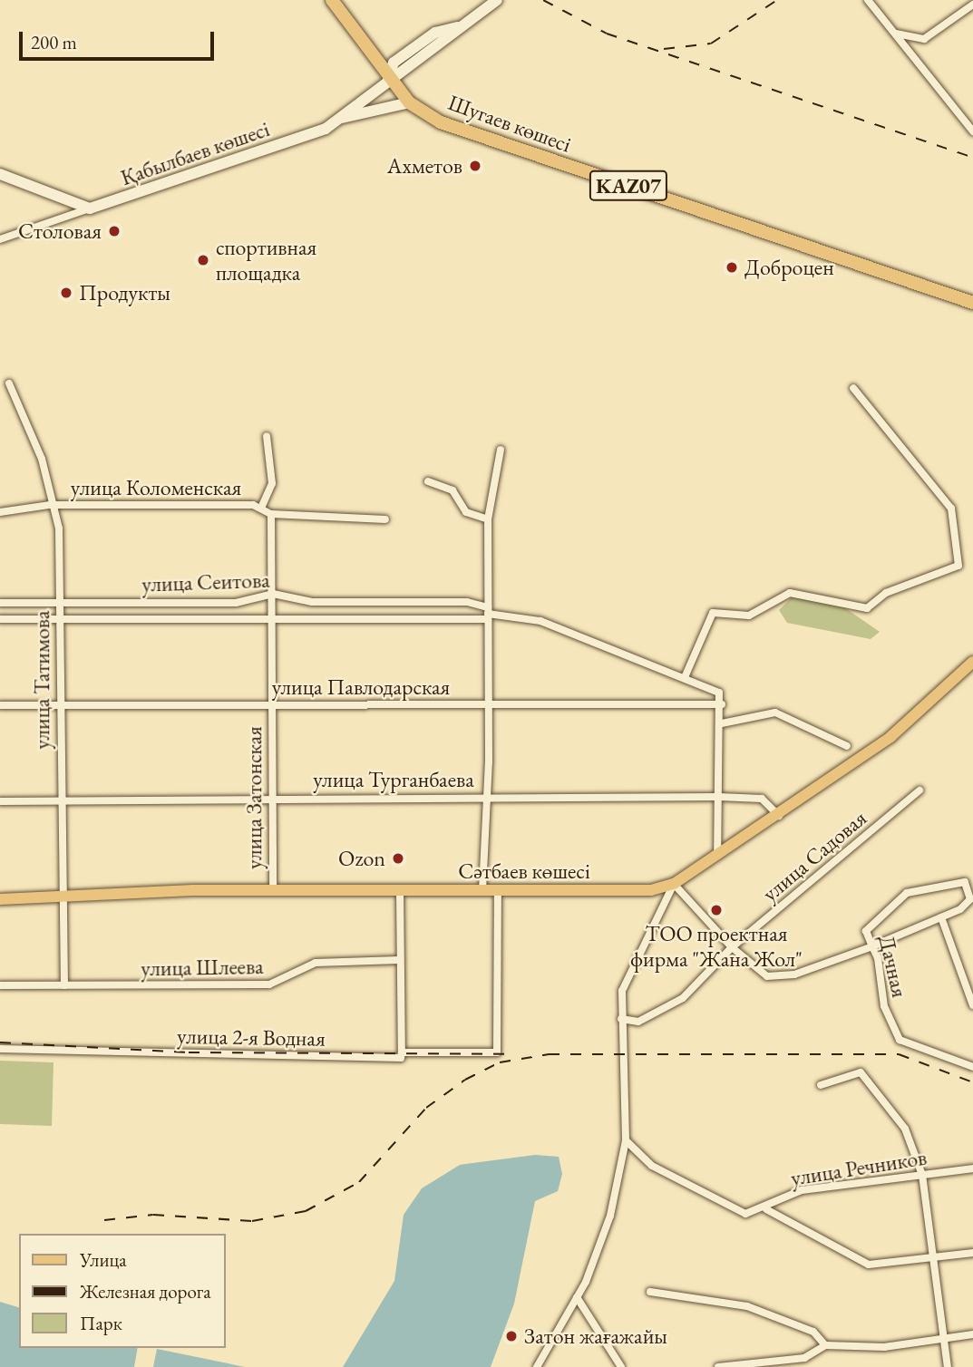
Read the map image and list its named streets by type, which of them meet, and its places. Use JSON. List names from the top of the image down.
{
  "streets": {
    "highway": ["Шугаев көшесі", "KAZ07"],
    "main road": ["Қабылбаев көшесі", "Сәтбаев көшесі"],
    "street": [
      "улица Коломенская",
      "улица Сеитова",
      "улица Татимова",
      "улица Павлодарская",
      "улица Турганбаева",
      "улица Затонская",
      "улица Садовая",
      "Дачная",
      "улица Шлеева",
      "улица 2-я Водная",
      "улица Речников"
    ]
  },
  "crossings": [
    ["Шугаев көшесі", "Қабылбаев көшесі"],
    ["улица Коломенская", "улица Татимова"],
    ["улица Коломенская", "улица Затонская"],
    ["улица Сеитова", "улица Татимова"],
    ["улица Сеитова", "улица Павлодарская"],
    ["улица Сеитова", "улица Затонская"],
    ["улица Татимова", "улица Павлодарская"],
    ["улица Татимова", "улица Турганбаева"],
    ["улица Татимова", "Сәтбаев көшесі"],
    ["улица Татимова", "улица Шлеева"],
    ["улица Павлодарская", "улица Затонская"],
    ["улица Турганбаева", "улица Затонская"],
    ["улица Турганбаева", "Сәтбаев көшесі"],
    ["улица Затонская", "Сәтбаев көшесі"],
    ["Сәтбаев көшесі", "улица 2-я Водная"]
  ],
  "places": [
    "Ахметов",
    "Столовая",
    "спортивная площадка",
    "Доброцен",
    "Продукты",
    "Ozon",
    "ТОО проектная фирма \"Жана Жол\"",
    "Затон жағажайы"
  ],
  "legend": ["Улица", "Железная дорога", "Парк"],
  "scale_bar": "200 m"
}
